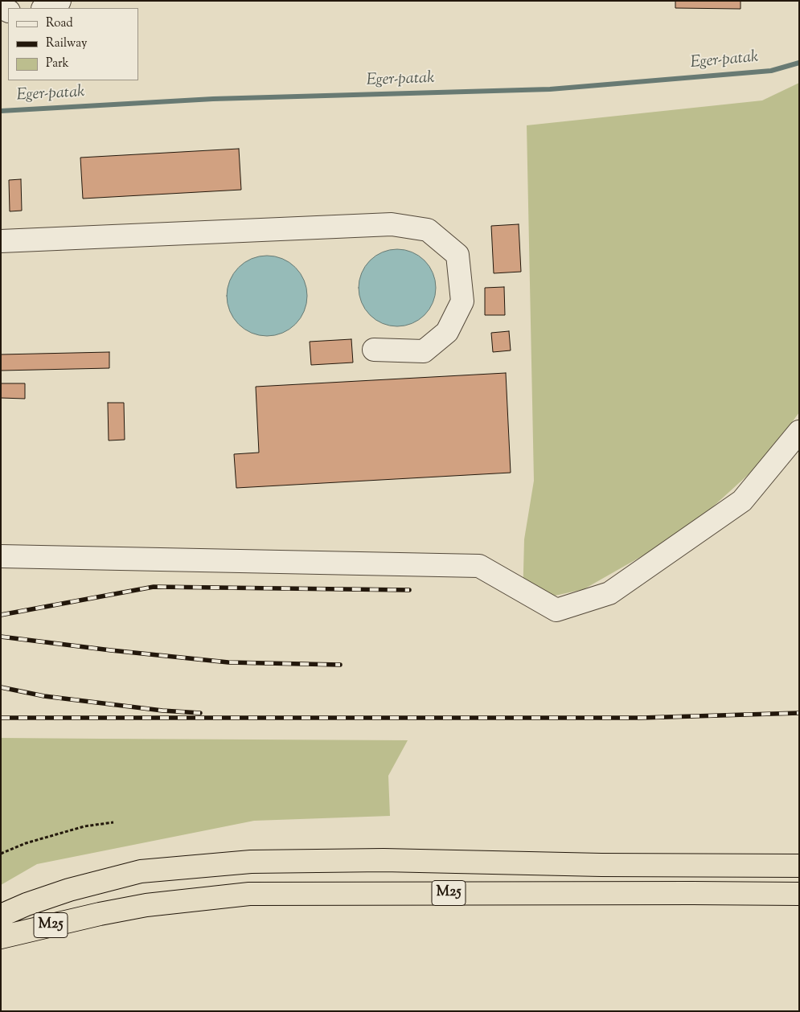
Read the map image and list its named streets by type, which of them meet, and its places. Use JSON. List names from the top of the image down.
{
  "streets": {
    "highway": ["M25"]
  },
  "water": ["Eger-patak"],
  "legend": ["Road", "Railway", "Park"]
}
